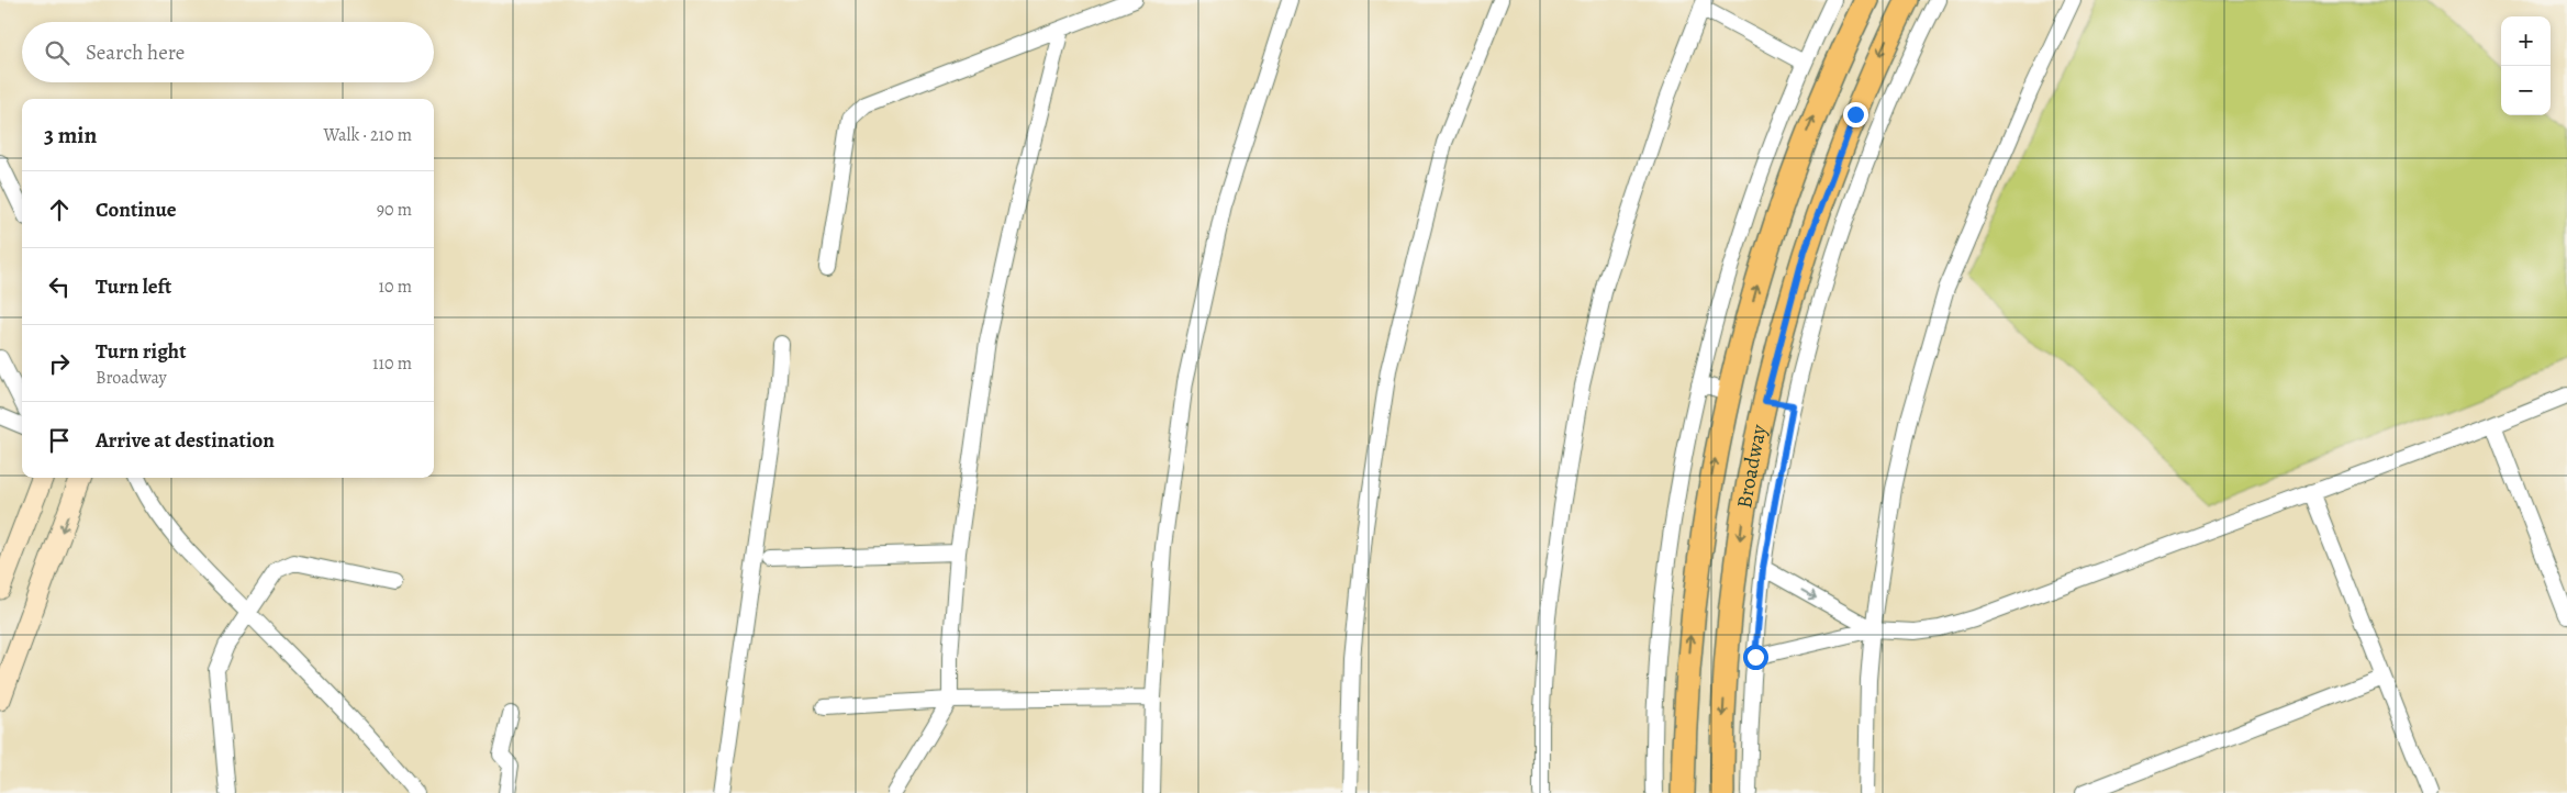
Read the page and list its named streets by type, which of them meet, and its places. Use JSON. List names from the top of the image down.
{
  "streets": {
    "main road": ["Broadway"]
  },
  "page": {
    "map_buttons": ["+", "−"],
    "search": "Search here",
    "heading": ["3 min", "Walk · 210 m"],
    "list": [
      ["Continue", "90 m"],
      ["Turn left", "10 m"],
      ["Turn right", "Broadway", "110 m"],
      "Arrive at destination"
    ]
  }
}
